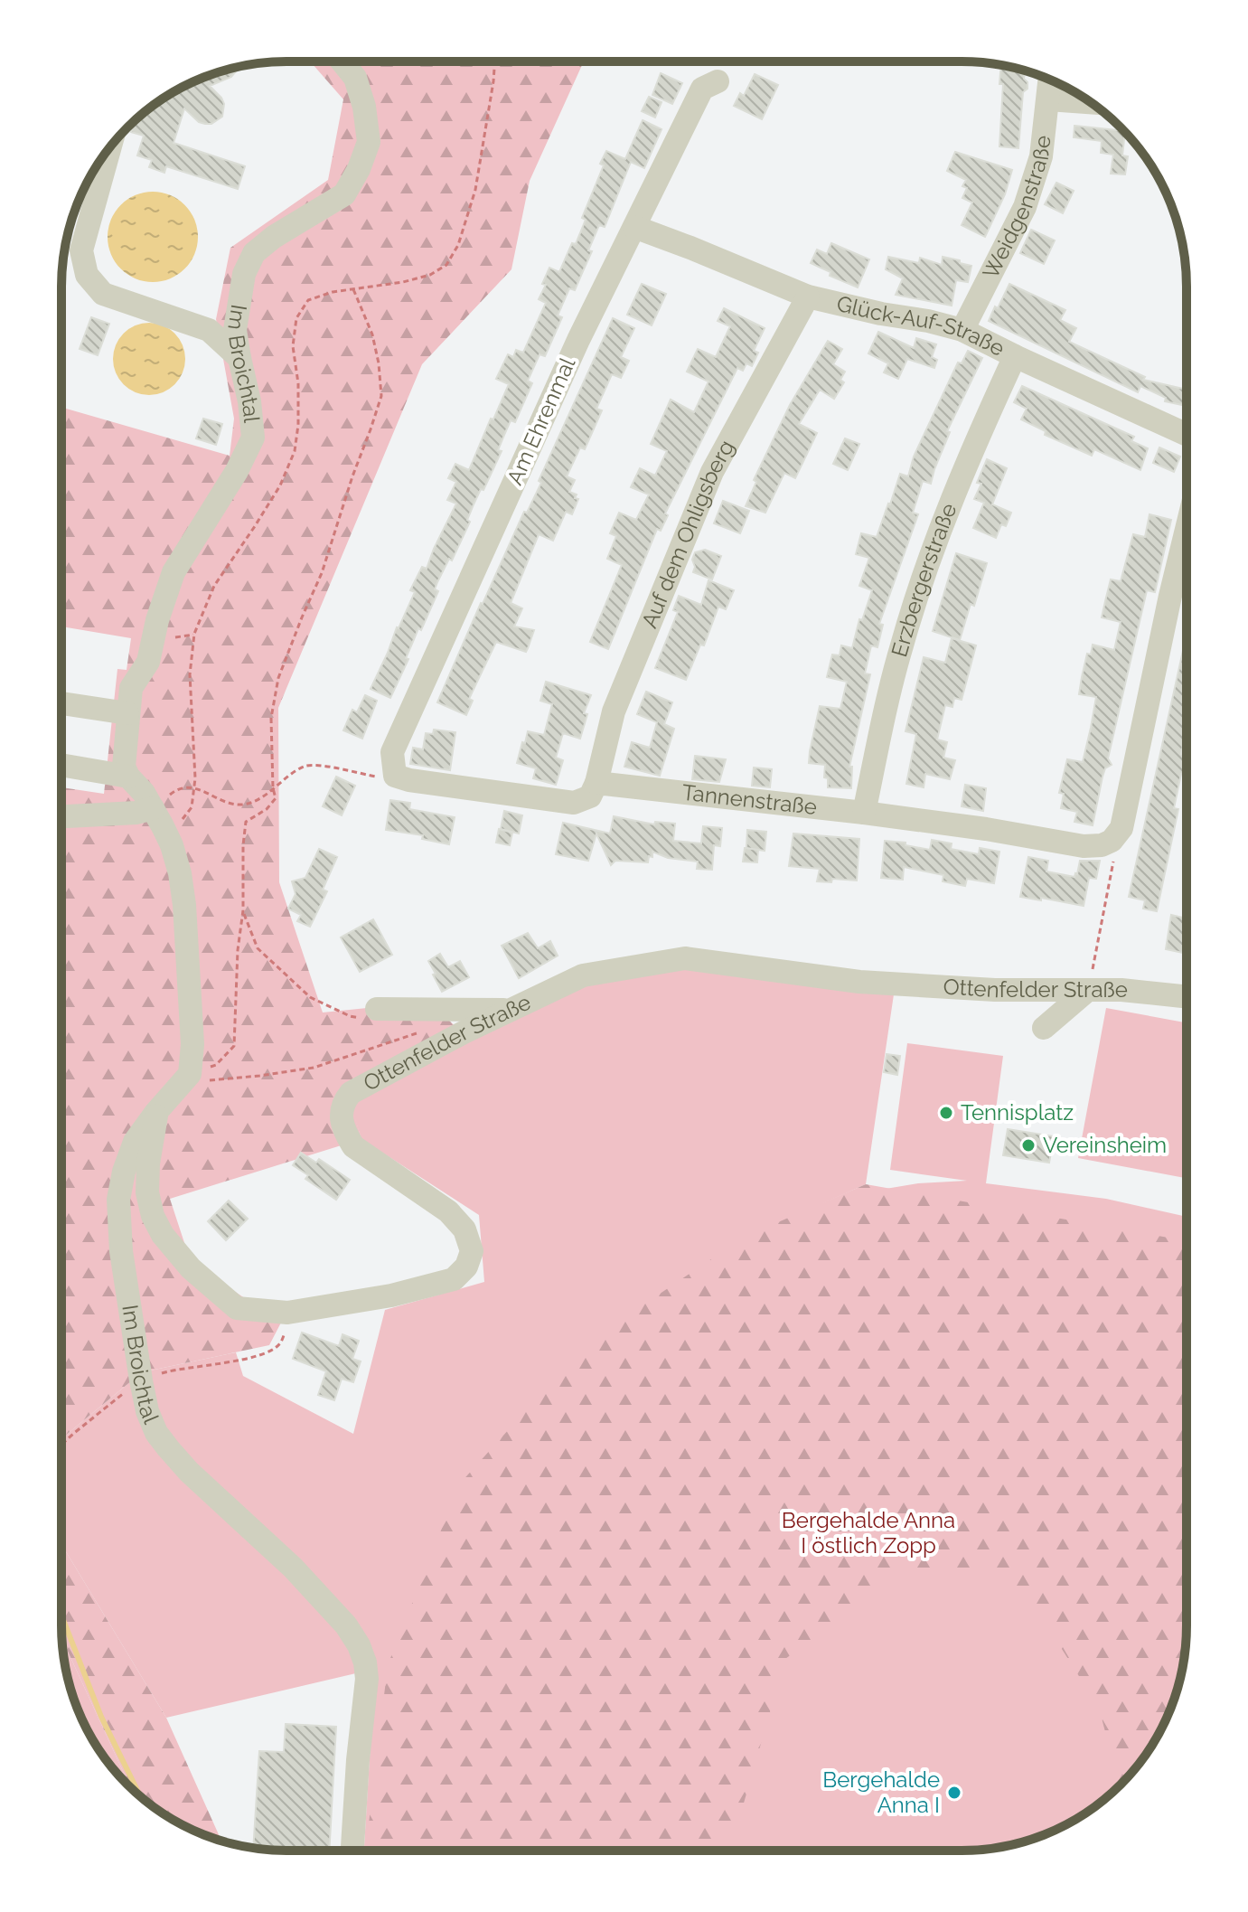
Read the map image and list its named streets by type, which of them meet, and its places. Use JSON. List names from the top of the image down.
{
  "streets": {
    "street": [
      "Weidgenstraße",
      "Glück-Auf-Straße",
      "Im Broichtal",
      "Am Ehrenmal",
      "Auf dem Ohligsberg",
      "Erzbergerstraße",
      "Tannenstraße",
      "Ottenfelder Straße"
    ]
  },
  "crossings": [
    ["Weidgenstraße", "Glück-Auf-Straße"],
    ["Glück-Auf-Straße", "Am Ehrenmal"],
    ["Glück-Auf-Straße", "Auf dem Ohligsberg"],
    ["Glück-Auf-Straße", "Erzbergerstraße"],
    ["Im Broichtal", "Ottenfelder Straße"],
    ["Auf dem Ohligsberg", "Tannenstraße"],
    ["Erzbergerstraße", "Tannenstraße"]
  ],
  "parks": ["Bergehalde Anna I östlich Zopp"],
  "places": ["Tennisplatz", "Vereinsheim", "Bergehalde Anna I"]
}
